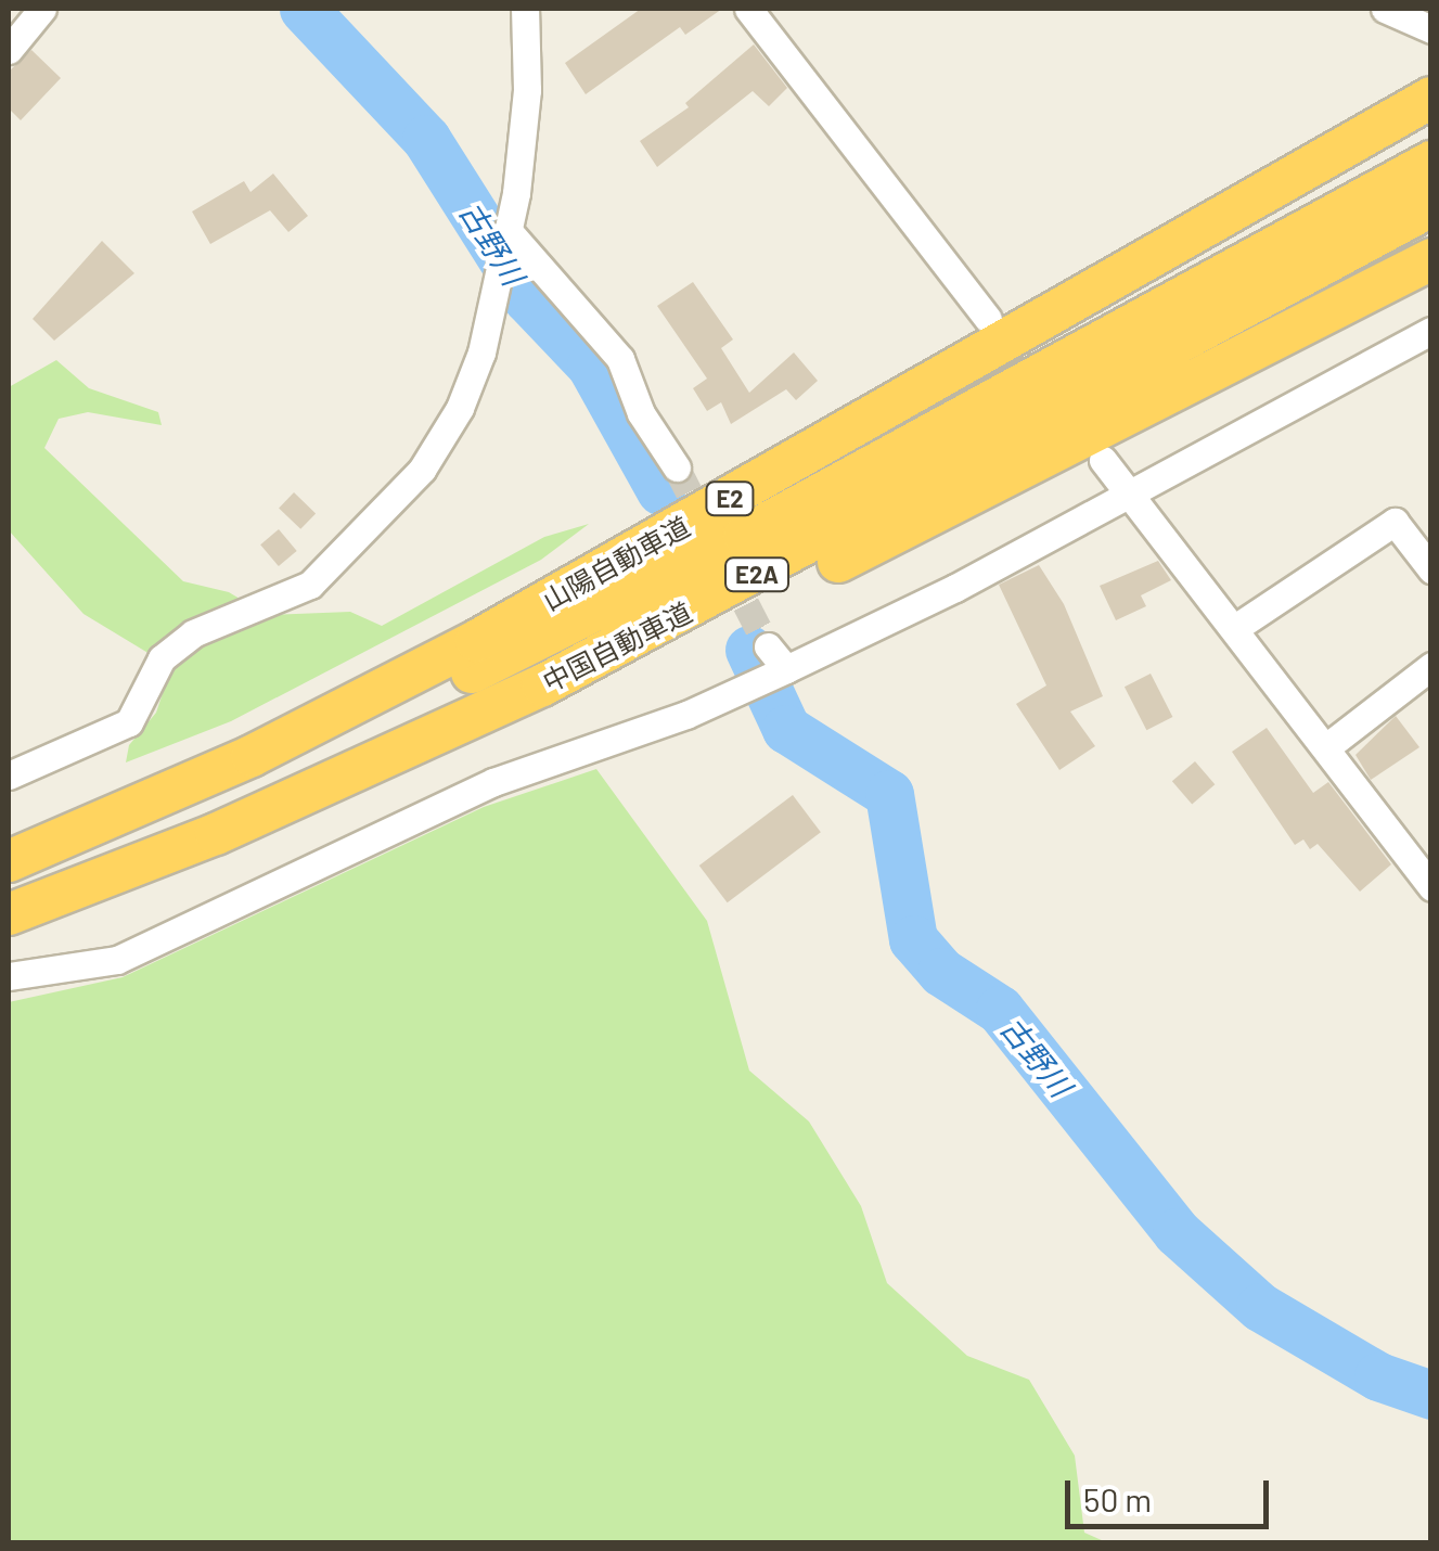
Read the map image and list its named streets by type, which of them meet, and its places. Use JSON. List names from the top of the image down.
{
  "streets": {
    "highway": [
      "E2",
      "山陽自動車道",
      "E2A",
      "中国自動車道"
    ]
  },
  "crossings": [
    ["山陽自動車道", "中国自動車道"]
  ],
  "water": ["古野川"],
  "scale_bar": "50 m"
}
